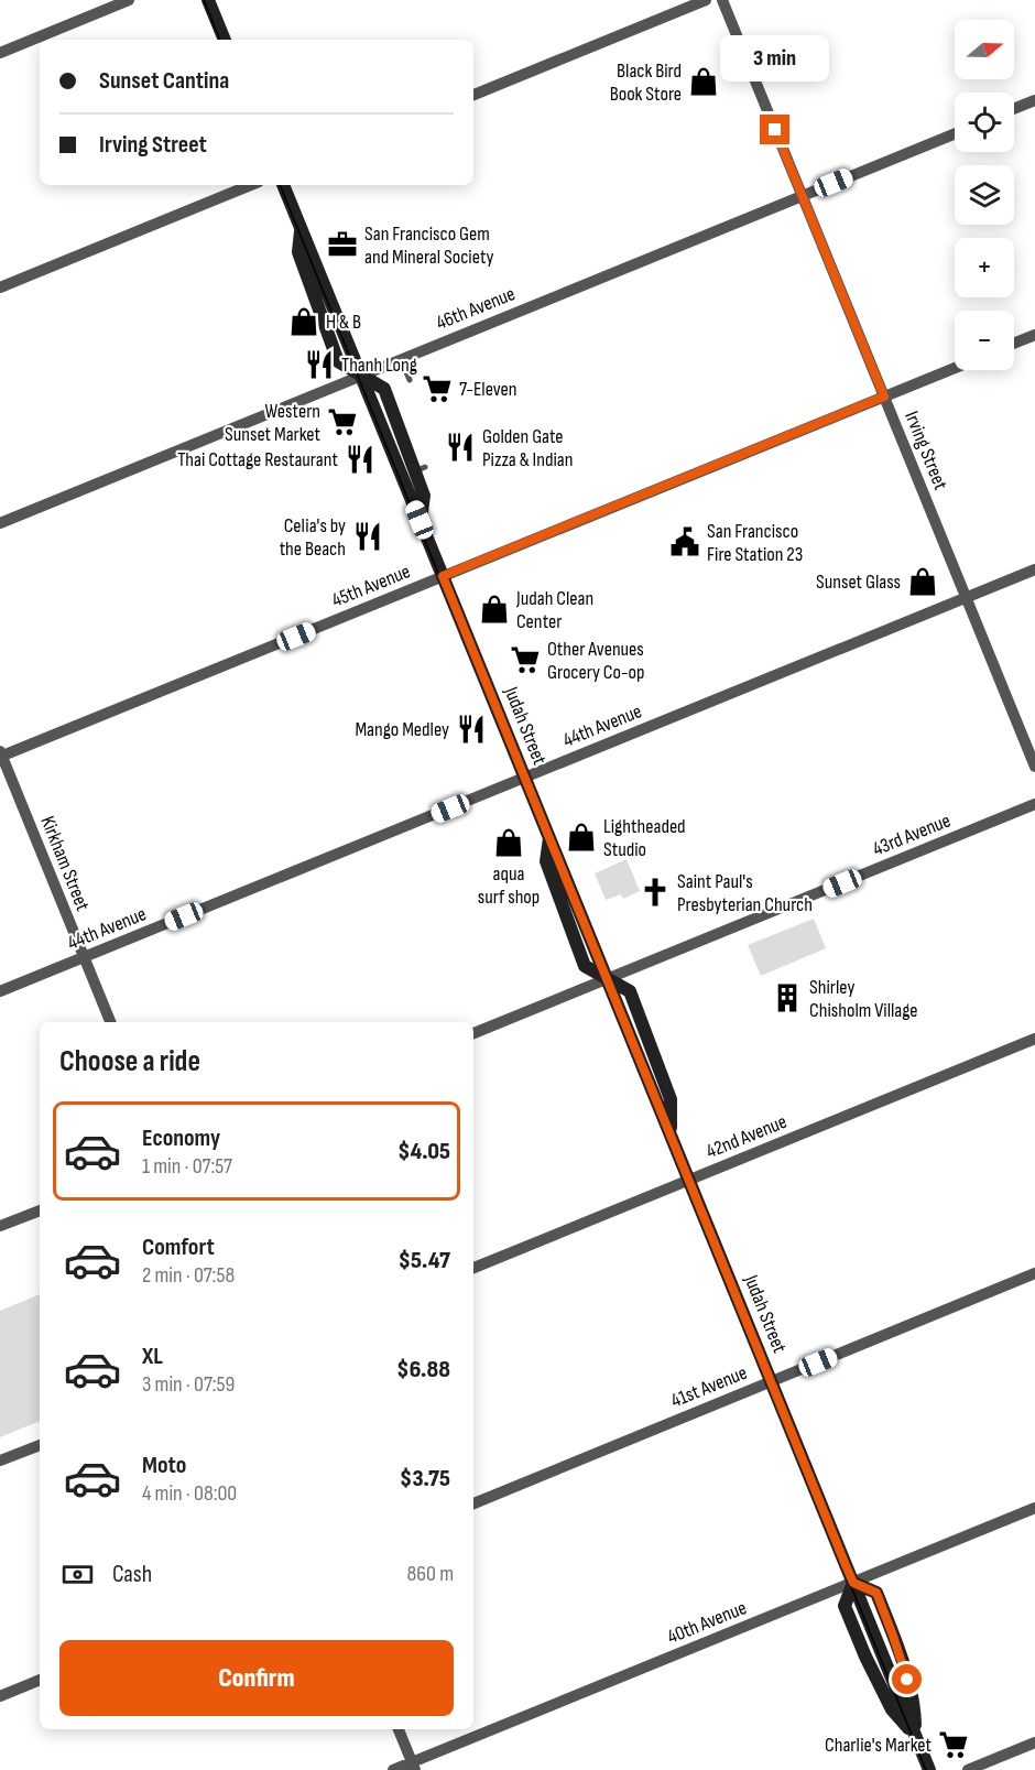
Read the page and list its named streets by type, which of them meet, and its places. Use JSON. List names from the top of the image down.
{
  "streets": {
    "street": [
      "46th Avenue",
      "Irving Street",
      "45th Avenue",
      "Judah Street",
      "44th Avenue",
      "43rd Avenue",
      "Kirkham Street",
      "42nd Avenue",
      "41st Avenue",
      "40th Avenue"
    ]
  },
  "crossings": [
    ["46th Avenue", "Irving Street"],
    ["46th Avenue", "Judah Street"],
    ["Irving Street", "45th Avenue"],
    ["Irving Street", "44th Avenue"],
    ["45th Avenue", "Judah Street"],
    ["45th Avenue", "Kirkham Street"],
    ["Judah Street", "44th Avenue"],
    ["Judah Street", "43rd Avenue"],
    ["Judah Street", "42nd Avenue"],
    ["Judah Street", "41st Avenue"],
    ["Judah Street", "40th Avenue"],
    ["44th Avenue", "Kirkham Street"]
  ],
  "places": {
    "shop": [
      "Black Bird Book Store",
      "H & B",
      "Sunset Glass",
      "Judah Clean Center",
      "Lightheaded Studio",
      "aqua surf shop"
    ],
    "office": ["San Francisco Gem and Mineral Society"],
    "restaurant": [
      "Thanh Long",
      "Golden Gate Pizza & Indian",
      "Thai Cottage Restaurant",
      "Celia's by the Beach",
      "Mango Medley"
    ],
    "supermarket": [
      "7-Eleven",
      "Western Sunset Market",
      "Other Avenues Grocery Co-op",
      "Charlie's Market"
    ],
    "public building": ["San Francisco Fire Station 23"],
    "church": ["Saint Paul's Presbyterian Church"],
    "building": ["Shirley Chisholm Village"]
  },
  "north": "right",
  "page": {
    "map_buttons": ["+", "−"],
    "bubble": "3 min",
    "banner": ["Sunset Cantina", "Irving Street"],
    "heading": "Choose a ride",
    "list": [
      {
        "name": "Economy",
        "note": "1 min · 07:57",
        "value": "$4.05"
      },
      {
        "name": "Comfort",
        "note": "2 min · 07:58",
        "value": "$5.47"
      },
      {
        "name": "XL",
        "note": "3 min · 07:59",
        "value": "$6.88"
      },
      {
        "name": "Moto",
        "note": "4 min · 08:00",
        "value": "$3.75"
      }
    ],
    "pay": ["Cash", "860 m"],
    "buttons": "Confirm"
  }
}
